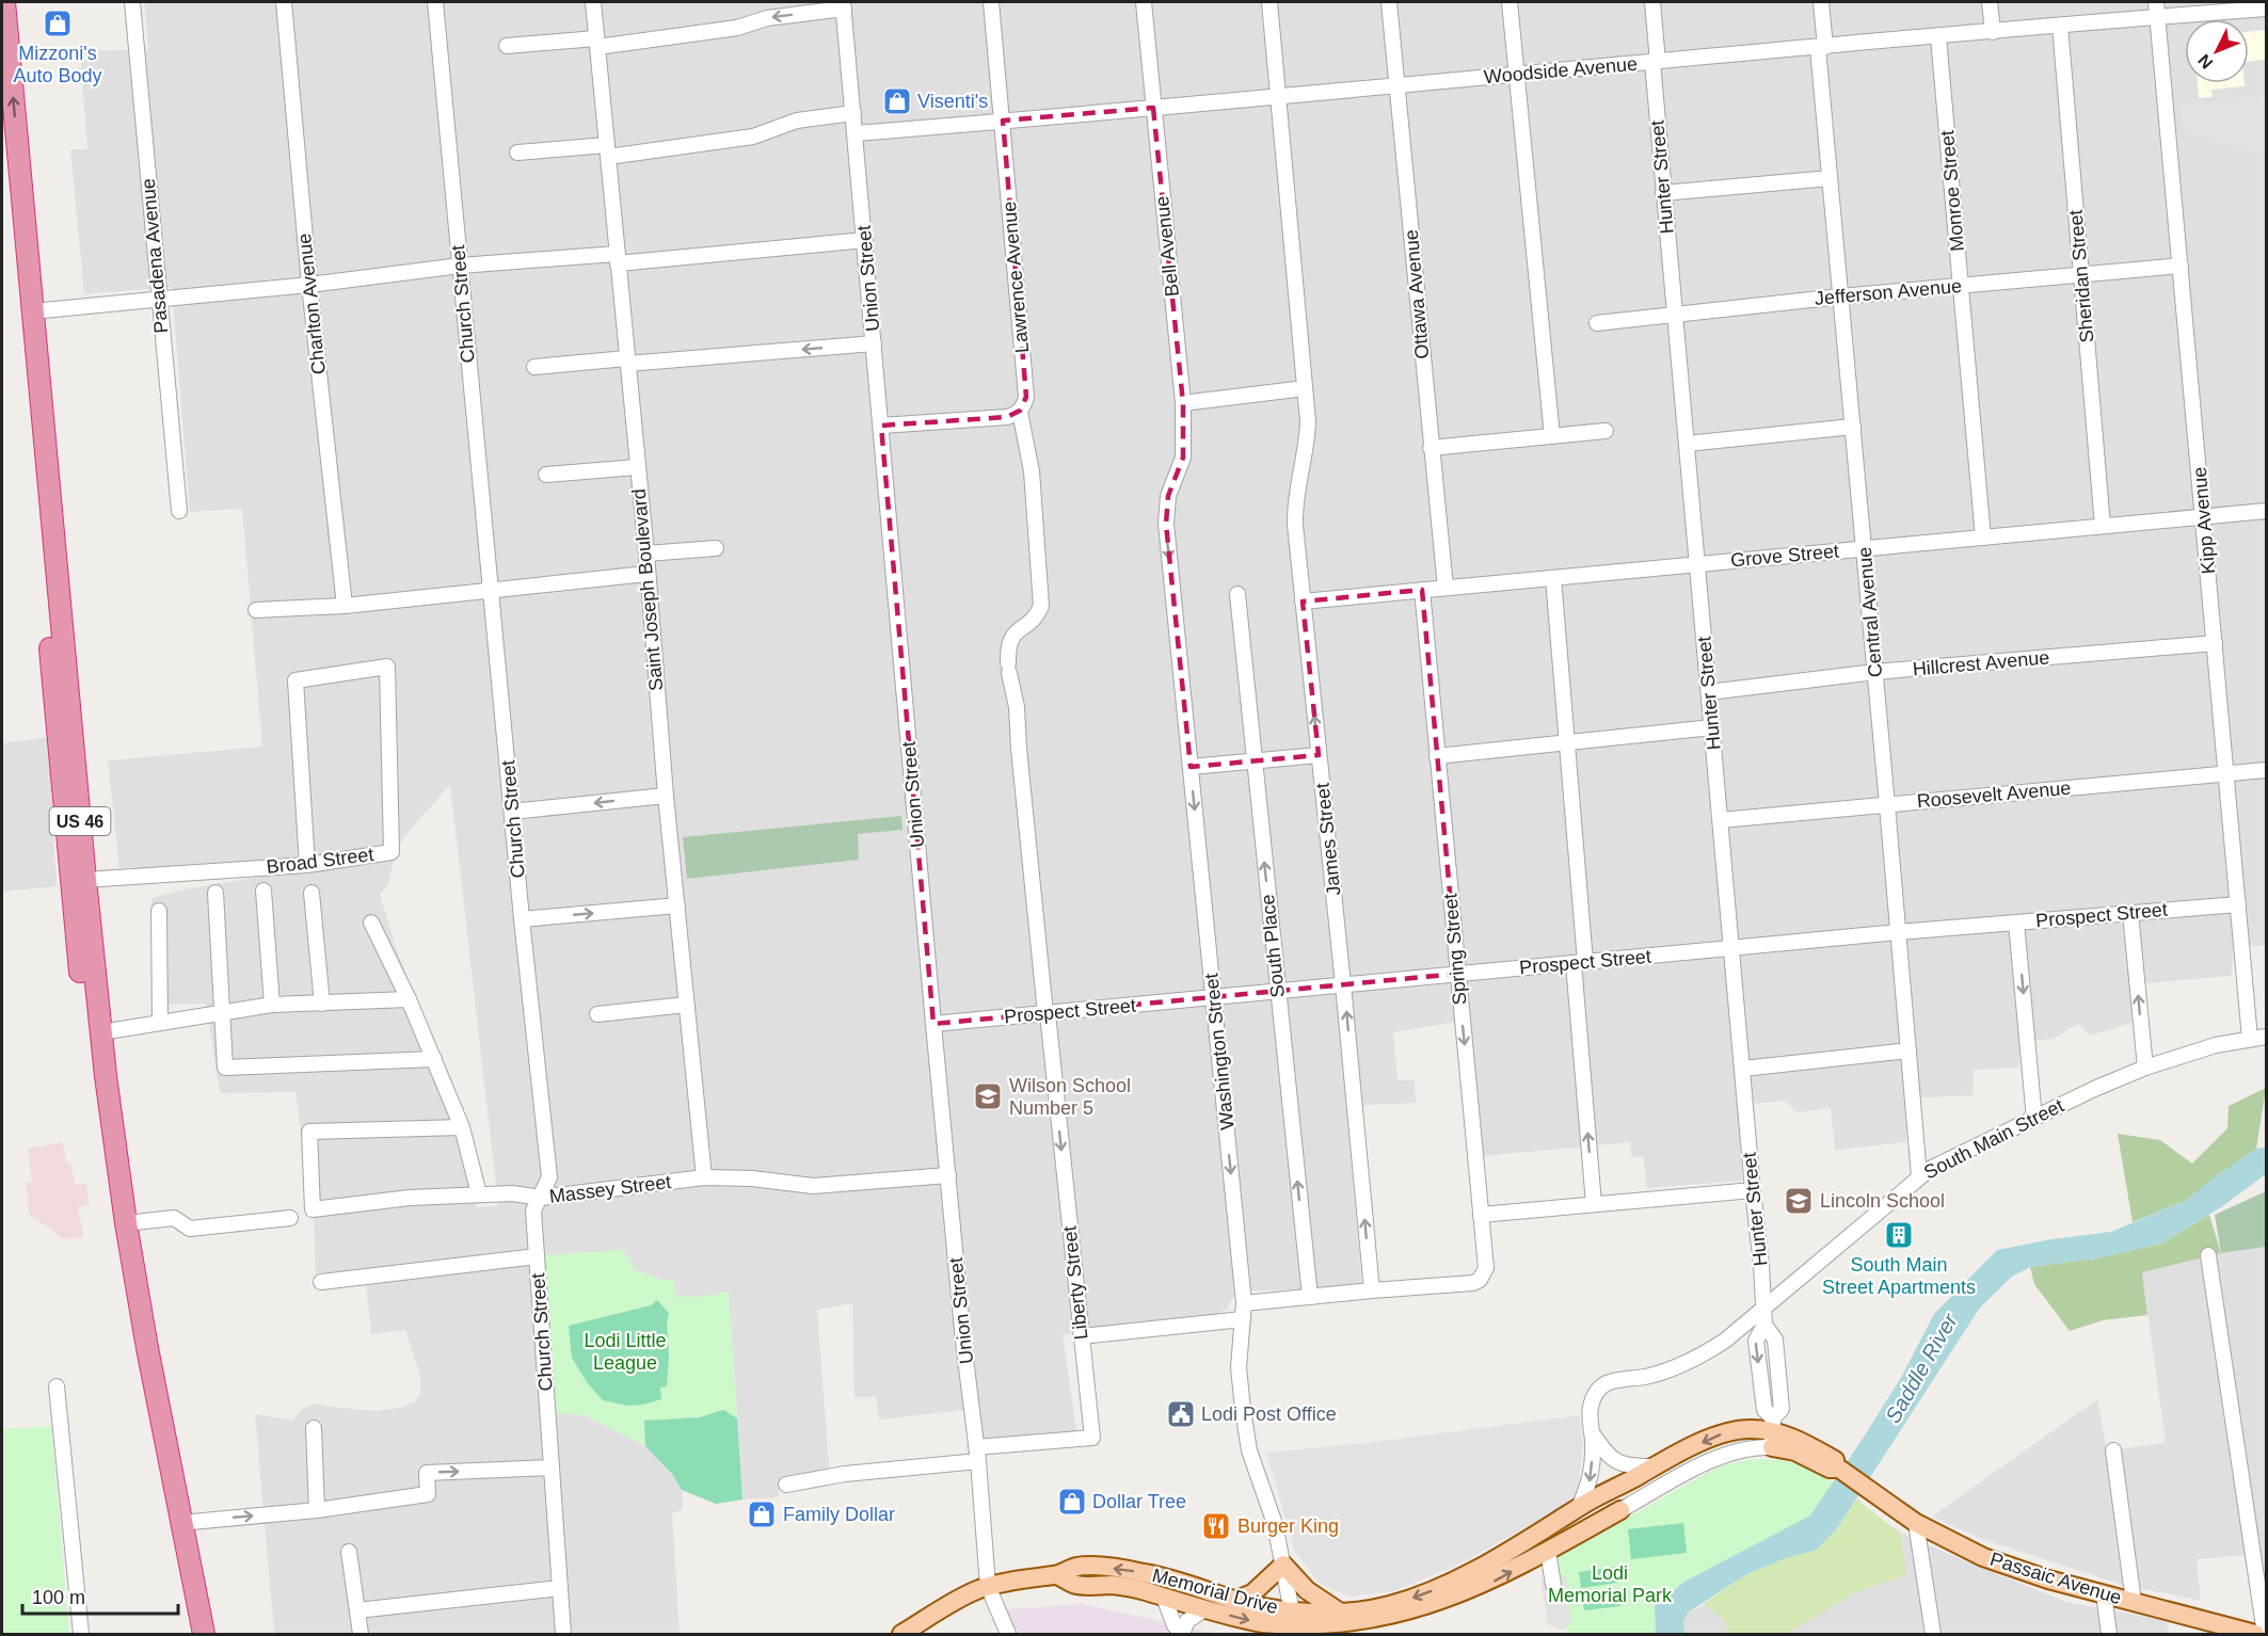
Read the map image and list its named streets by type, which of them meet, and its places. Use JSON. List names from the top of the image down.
{
  "streets": {
    "highway": ["US 46"],
    "main road": ["Passaic Avenue", "Memorial Drive"],
    "street": [
      "Woodside Avenue",
      "Hunter Street",
      "Monroe Street",
      "Bell Avenue",
      "Pasadena Avenue",
      "Sheridan Street",
      "Lawrence Avenue",
      "Union Street",
      "Jefferson Avenue",
      "Ottawa Avenue",
      "Charlton Avenue",
      "Church Street",
      "Kipp Avenue",
      "Grove Street",
      "Saint Joseph Boulevard",
      "Central Avenue",
      "Hillcrest Avenue",
      "Roosevelt Avenue",
      "James Street",
      "Broad Street",
      "Prospect Street",
      "South Place",
      "Spring Street",
      "Washington Street",
      "South Main Street",
      "Massey Street",
      "Liberty Street"
    ]
  },
  "crossings": [
    ["Woodside Avenue", "Hunter Street"],
    ["Woodside Avenue", "Monroe Street"],
    ["Woodside Avenue", "Bell Avenue"],
    ["Woodside Avenue", "Sheridan Street"],
    ["Woodside Avenue", "Lawrence Avenue"],
    ["Woodside Avenue", "Union Street"],
    ["Woodside Avenue", "Ottawa Avenue"],
    ["Woodside Avenue", "Kipp Avenue"],
    ["Woodside Avenue", "Central Avenue"],
    ["Woodside Avenue", "James Street"],
    ["Hunter Street", "Jefferson Avenue"],
    ["Hunter Street", "Grove Street"],
    ["Hunter Street", "Hillcrest Avenue"],
    ["Hunter Street", "Roosevelt Avenue"],
    ["Hunter Street", "Prospect Street"],
    ["Hunter Street", "South Main Street"],
    ["Hunter Street", "Passaic Avenue"],
    ["Hunter Street", "Memorial Drive"],
    ["Monroe Street", "Jefferson Avenue"],
    ["Monroe Street", "Grove Street"],
    ["Bell Avenue", "Washington Street"],
    ["Sheridan Street", "Jefferson Avenue"],
    ["Sheridan Street", "Grove Street"],
    ["Lawrence Avenue", "Liberty Street"],
    ["Union Street", "Prospect Street"],
    ["Union Street", "Massey Street"],
    ["Union Street", "Liberty Street"],
    ["Union Street", "Memorial Drive"],
    ["Jefferson Avenue", "Kipp Avenue"],
    ["Jefferson Avenue", "Central Avenue"],
    ["Ottawa Avenue", "Grove Street"],
    ["Church Street", "Massey Street"],
    ["Kipp Avenue", "Grove Street"],
    ["Kipp Avenue", "Hillcrest Avenue"],
    ["Kipp Avenue", "Roosevelt Avenue"],
    ["Kipp Avenue", "Prospect Street"],
    ["Kipp Avenue", "South Main Street"],
    ["Grove Street", "Central Avenue"],
    ["Grove Street", "James Street"],
    ["Grove Street", "Spring Street"],
    ["Saint Joseph Boulevard", "Massey Street"],
    ["Central Avenue", "Hillcrest Avenue"],
    ["Central Avenue", "Roosevelt Avenue"],
    ["Central Avenue", "Prospect Street"],
    ["Central Avenue", "South Main Street"],
    ["US 46", "Broad Street"],
    ["James Street", "Prospect Street"],
    ["James Street", "Spring Street"],
    ["Prospect Street", "South Place"],
    ["Prospect Street", "Spring Street"],
    ["Prospect Street", "Washington Street"],
    ["Prospect Street", "Liberty Street"],
    ["Washington Street", "Memorial Drive"],
    ["South Main Street", "Memorial Drive"],
    ["Passaic Avenue", "Memorial Drive"]
  ],
  "one_way": ["James Street", "South Place", "Washington Street"],
  "water": ["Saddle River"],
  "parks": ["Lodi Little League", "Lodi Memorial Park"],
  "places": {
    "shop": [
      "Mizzoni's Auto Body",
      "Visenti's",
      "Dollar Tree",
      "Family Dollar"
    ],
    "school or university": ["Wilson School Number 5", "Lincoln School"],
    "building": ["South Main Street Apartments"],
    "public building": ["Lodi Post Office"],
    "restaurant": ["Burger King"]
  },
  "scale_bar": "100 m",
  "north": "bottom left"
}
